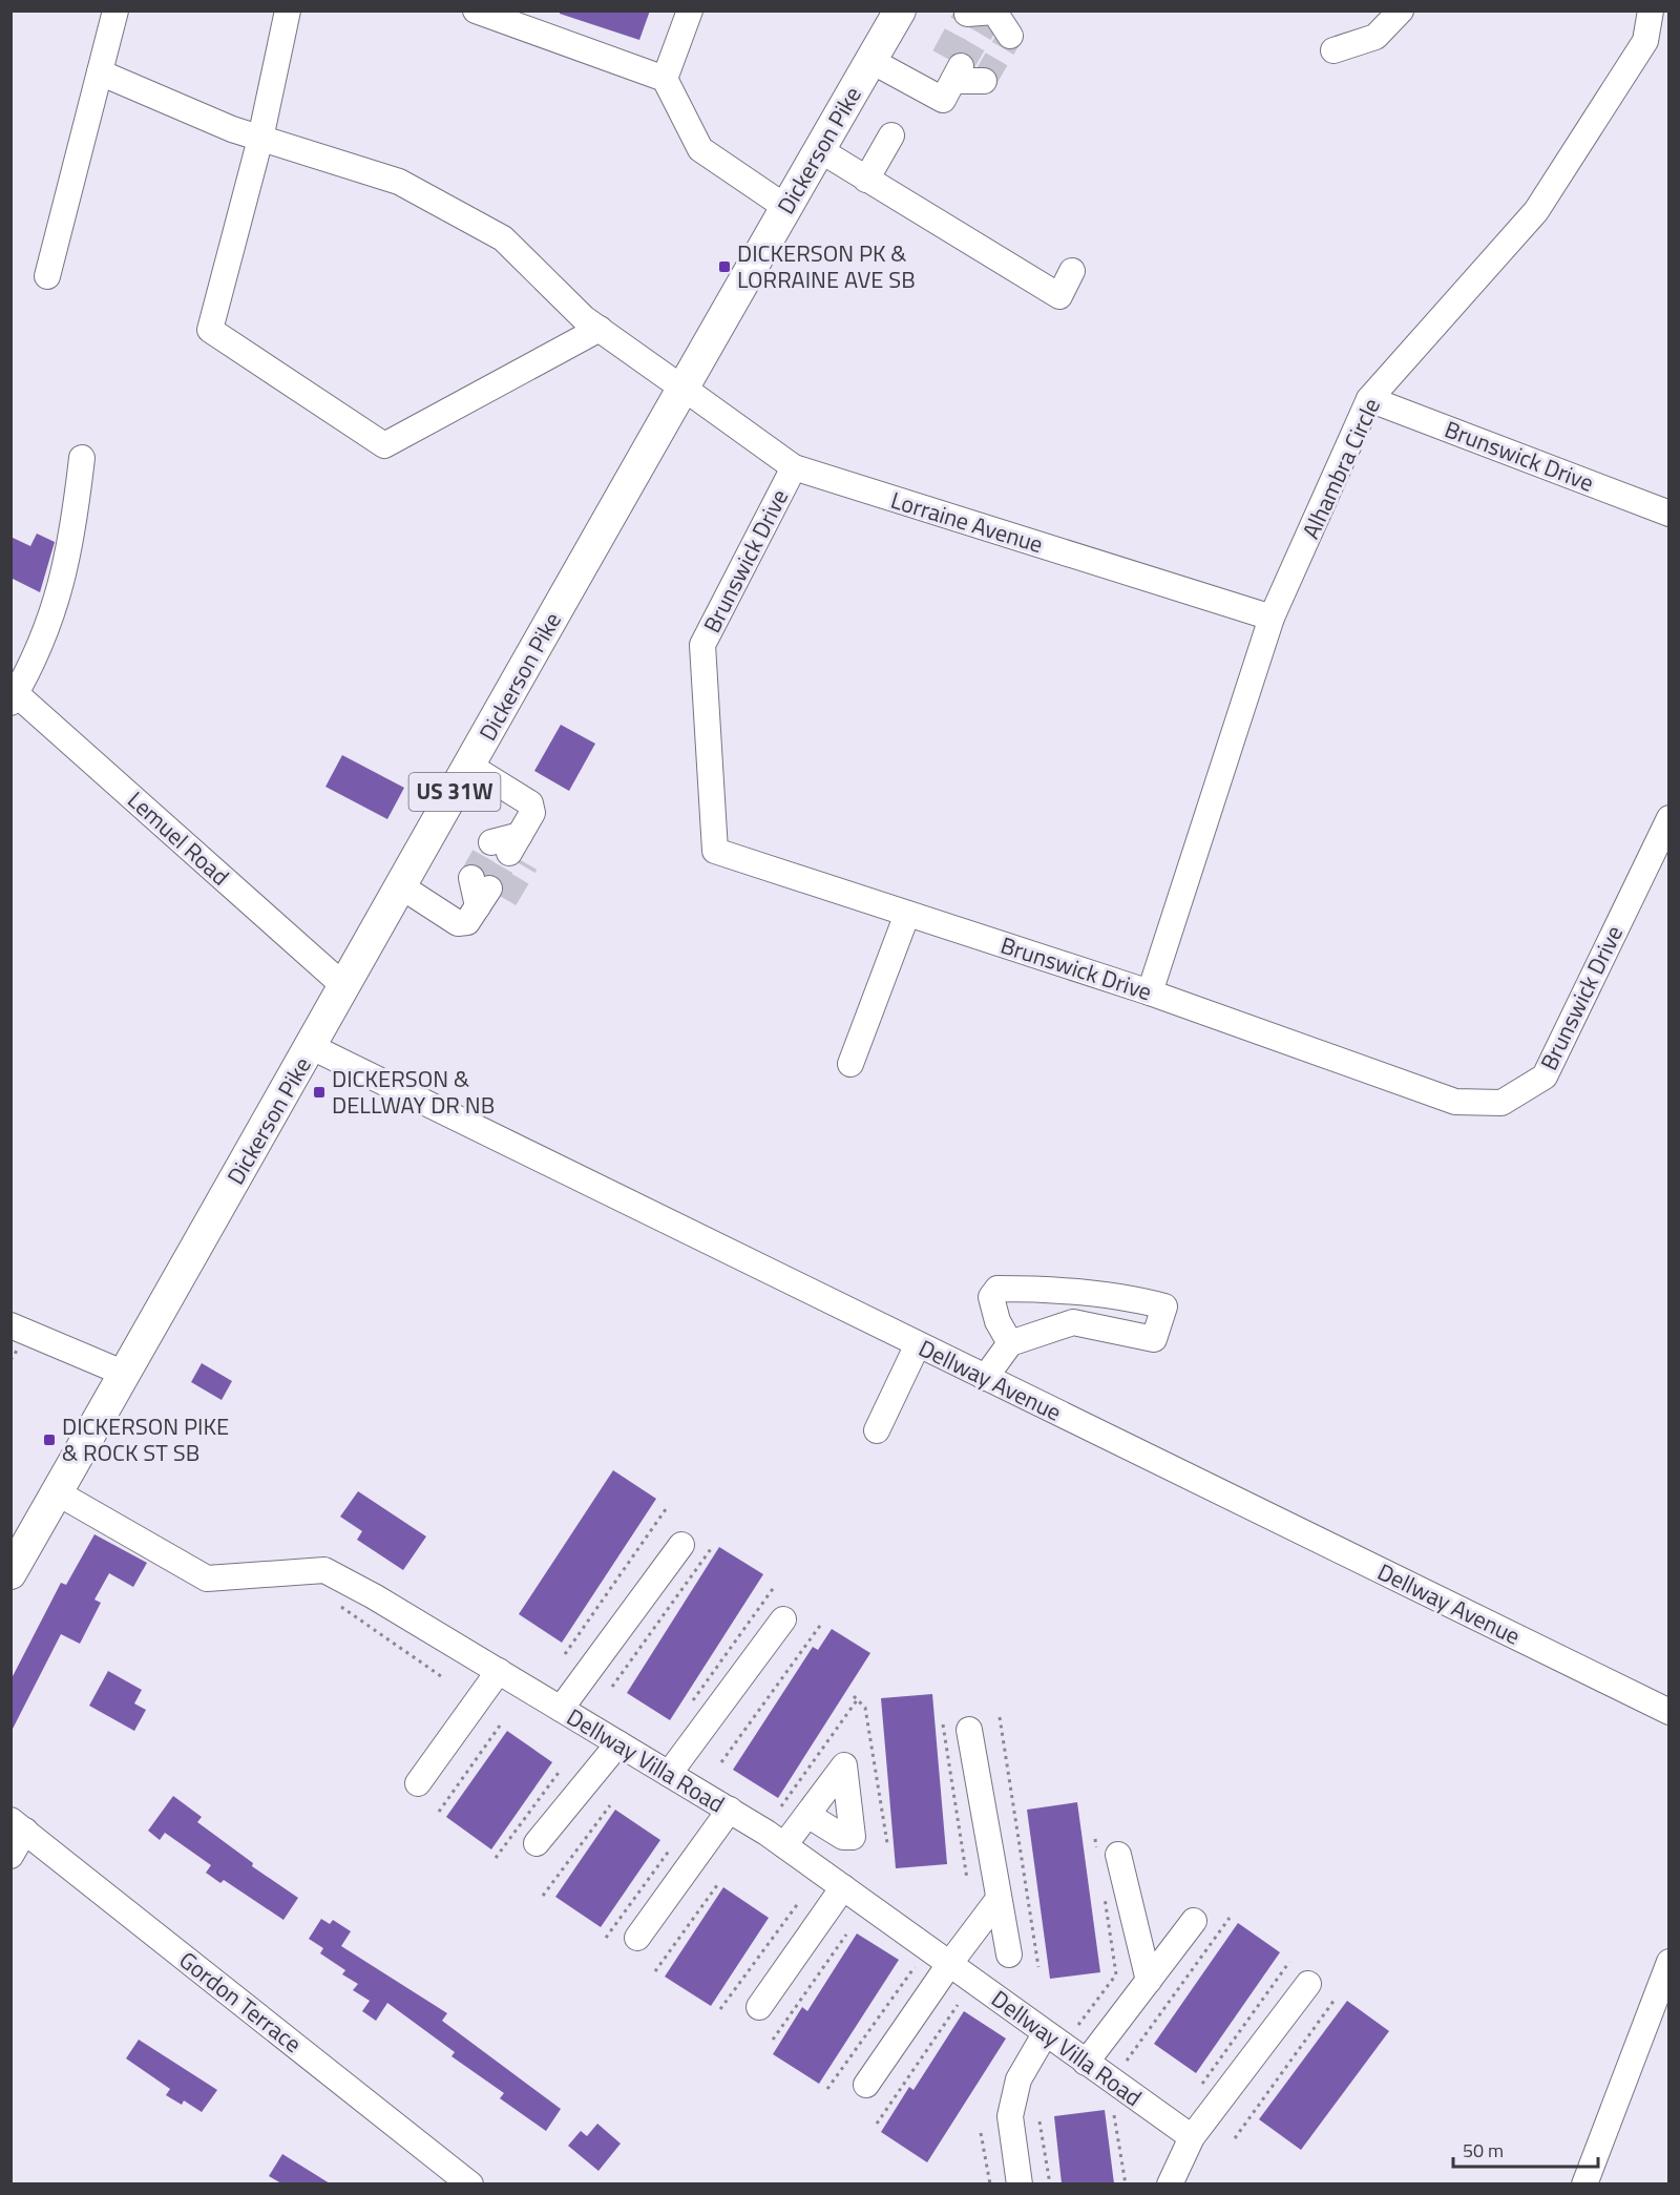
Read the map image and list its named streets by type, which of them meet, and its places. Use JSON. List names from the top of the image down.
{
  "streets": {
    "main road": ["Dickerson Pike", "US 31W"],
    "street": [
      "Brunswick Drive",
      "Alhambra Circle",
      "Lorraine Avenue",
      "Lemuel Road",
      "Dellway Avenue",
      "Dellway Villa Road",
      "Gordon Terrace"
    ]
  },
  "crossings": [
    ["Dickerson Pike", "Lorraine Avenue"],
    ["Dickerson Pike", "Lemuel Road"],
    ["Dickerson Pike", "Dellway Avenue"],
    ["Dickerson Pike", "Dellway Villa Road"],
    ["Brunswick Drive", "Alhambra Circle"],
    ["Brunswick Drive", "Lorraine Avenue"],
    ["Alhambra Circle", "Lorraine Avenue"]
  ],
  "places": {
    "transit": ["DICKERSON PK & LORRAINE AVE SB", "DICKERSON & DELLWAY DR NB", "DICKERSON PIKE & ROCK ST SB"]
  },
  "scale_bar": "50 m"
}
